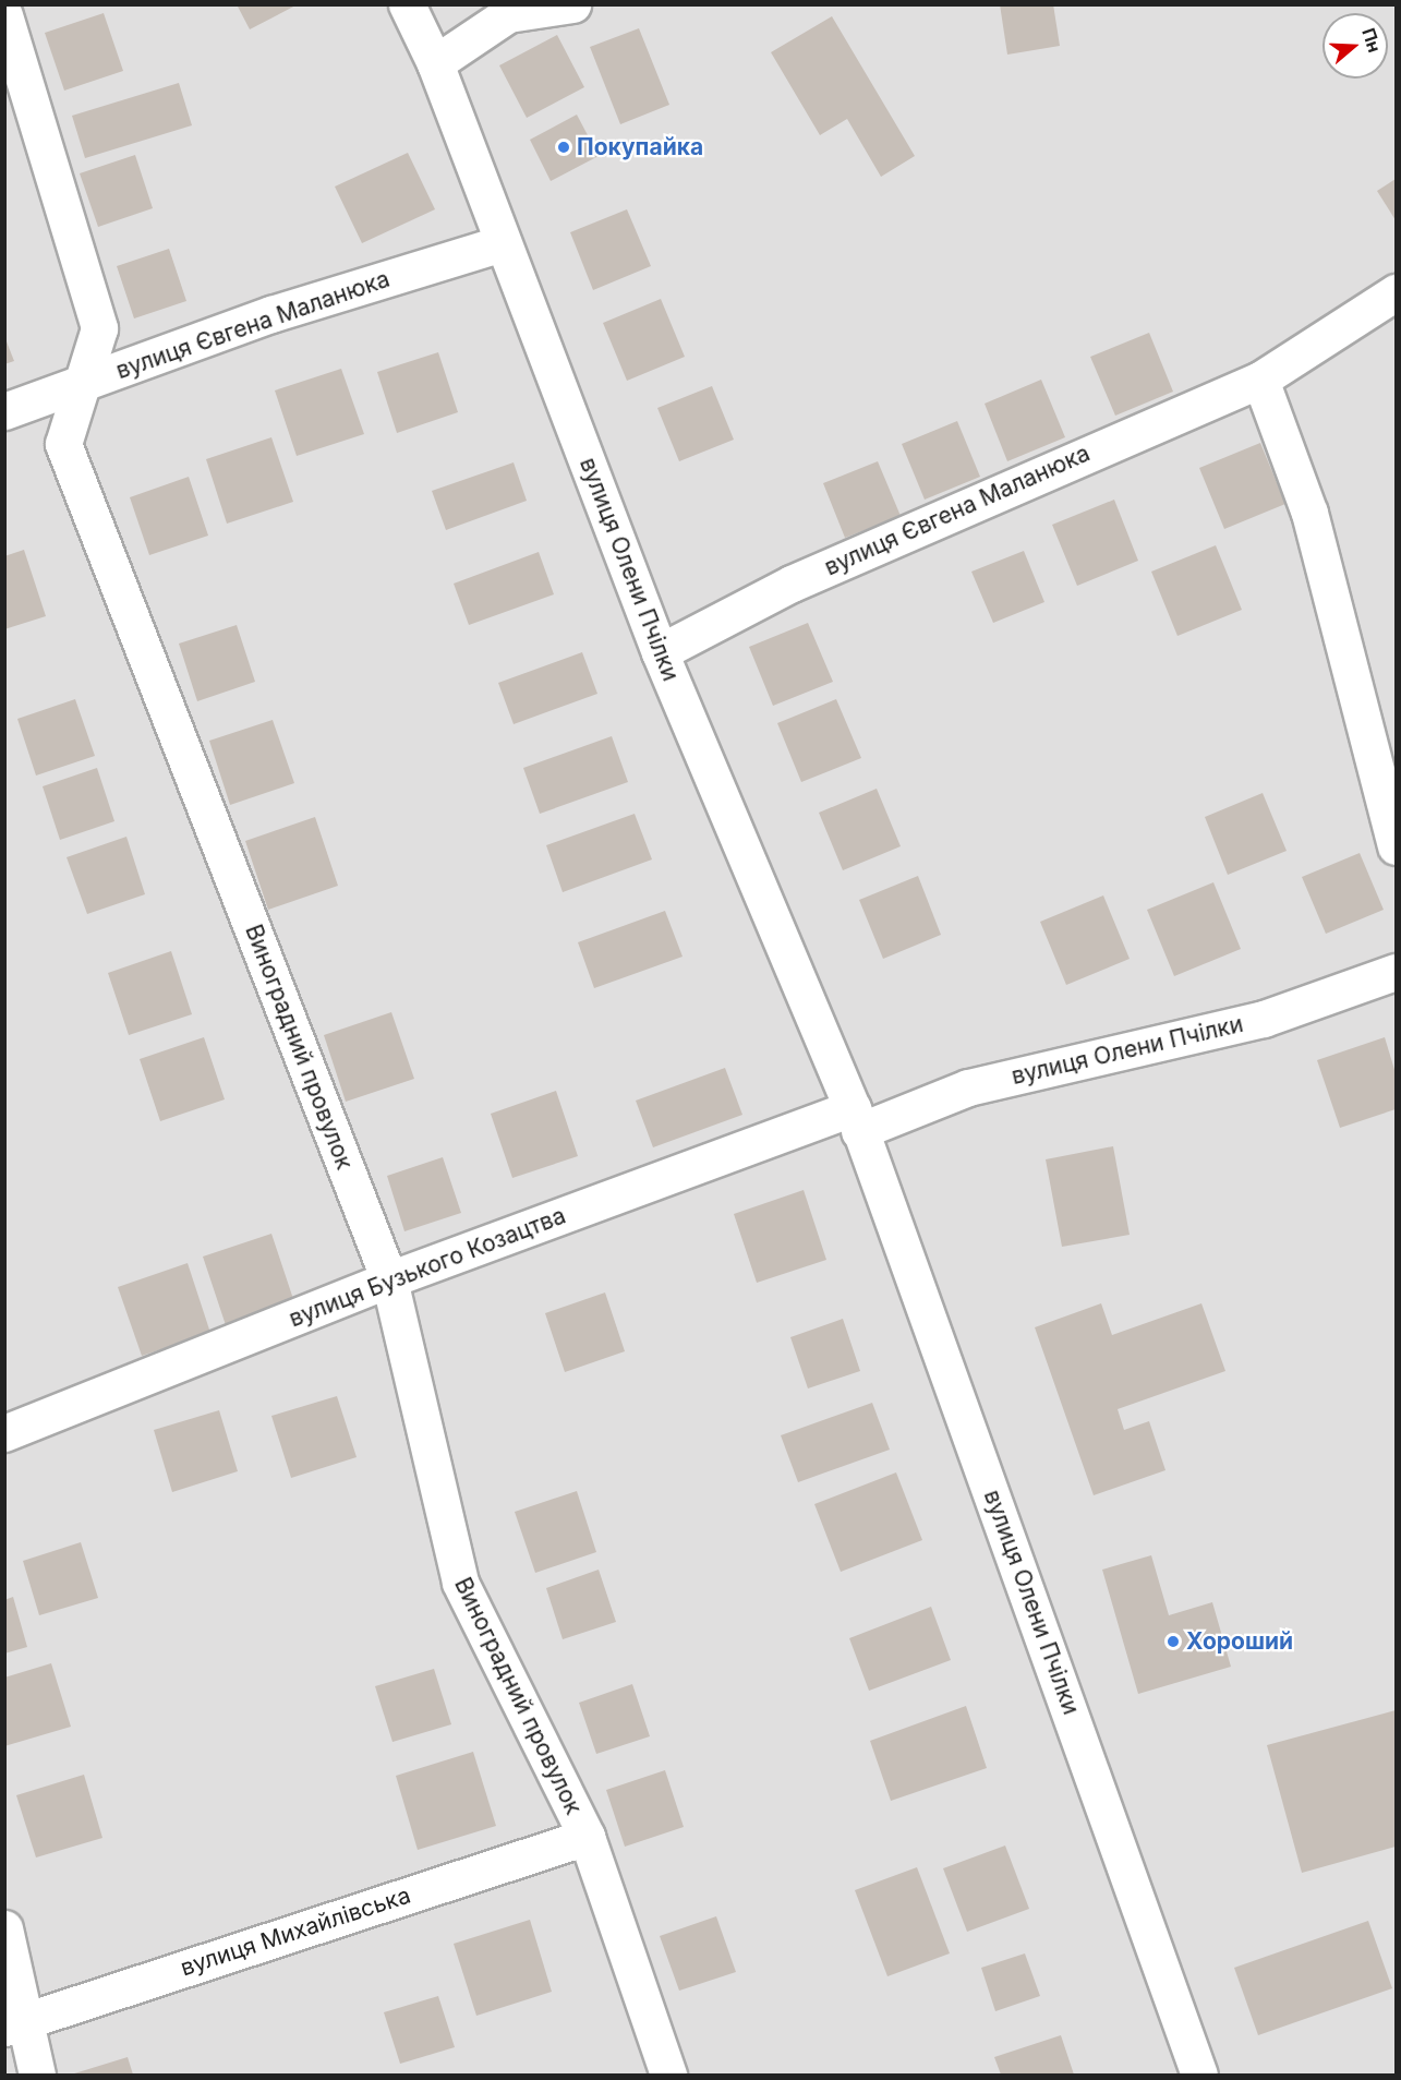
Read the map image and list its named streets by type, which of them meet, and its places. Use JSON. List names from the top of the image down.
{
  "streets": {
    "street": [
      "вулиця Євгена Маланюка",
      "вулиця Олени Пчілки",
      "Виноградний провулок",
      "вулиця Бузького Козацтва",
      "вулиця Михайлівська"
    ]
  },
  "crossings": [
    ["вулиця Євгена Маланюка", "вулиця Олени Пчілки"],
    ["вулиця Євгена Маланюка", "Виноградний провулок"],
    ["вулиця Олени Пчілки", "вулиця Бузького Козацтва"],
    ["Виноградний провулок", "вулиця Бузького Козацтва"],
    ["Виноградний провулок", "вулиця Михайлівська"]
  ],
  "places": ["Покупайка", "Хороший"],
  "north": "right"
}
